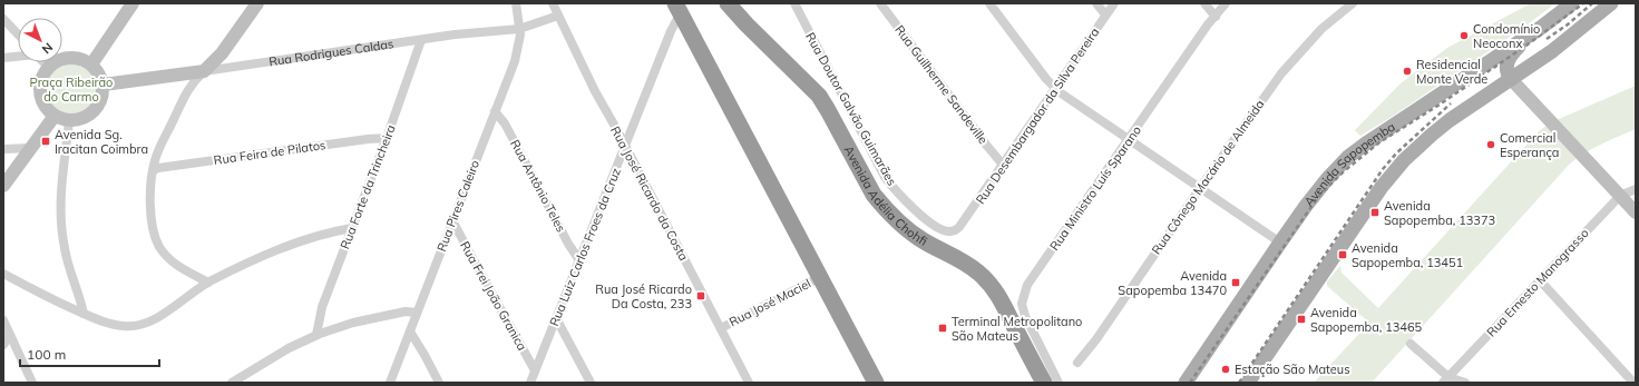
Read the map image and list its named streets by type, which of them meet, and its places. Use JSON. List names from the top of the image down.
{
  "streets": {
    "highway": ["Avenida Adélia Chohfi"],
    "main road": ["Avenida Sapopemba"],
    "street": [
      "Rua Rodrigues Caldas",
      "Rua Guilherme Sandeville",
      "Rua Doutor Galvão Guimarães",
      "Rua Desembargador da Silva Pereira",
      "Rua Feira de Pilatos",
      "Rua Cônego Macário de Almeida",
      "Rua Antônio Teles",
      "Rua Forte da Trincheira",
      "Rua Ministro Luís Sparano",
      "Rua José Ricardo da Costa",
      "Rua Pires Caleiro",
      "Rua Luiz Carlos Froes da Cruz",
      "Rua Ernesto Manograsso",
      "Rua Frei João Granica",
      "Rua José Maciel"
    ]
  },
  "crossings": [
    ["Rua Rodrigues Caldas", "Rua Forte da Trincheira"],
    ["Rua Rodrigues Caldas", "Rua José Ricardo da Costa"],
    ["Rua Rodrigues Caldas", "Rua Pires Caleiro"],
    ["Rua Guilherme Sandeville", "Rua Desembargador da Silva Pereira"],
    ["Rua Doutor Galvão Guimarães", "Rua Desembargador da Silva Pereira"],
    ["Rua Feira de Pilatos", "Rua Forte da Trincheira"],
    ["Rua Antônio Teles", "Rua Pires Caleiro"],
    ["Rua Antônio Teles", "Rua Luiz Carlos Froes da Cruz"],
    ["Rua José Ricardo da Costa", "Rua Luiz Carlos Froes da Cruz"],
    ["Rua José Ricardo da Costa", "Rua José Maciel"],
    ["Rua Pires Caleiro", "Rua Frei João Granica"],
    ["Rua Luiz Carlos Froes da Cruz", "Rua Frei João Granica"]
  ],
  "parks": ["Praça Ribeirão do Carmo"],
  "places": {
    "other": [
      "Condomínio Neoconx",
      "Residencial Monte Verde",
      "Comercial Esperança",
      "Estação São Mateus"
    ],
    "transit": [
      "Avenida Sg. Iracitan Coimbra",
      "Avenida Sapopemba, 13373",
      "Avenida Sapopemba, 13451",
      "Avenida Sapopemba 13470",
      "Rua José Ricardo Da Costa, 233",
      "Avenida Sapopemba, 13465",
      "Terminal Metropolitano São Mateus"
    ]
  },
  "scale_bar": "100 m",
  "north": "bottom right"
}
